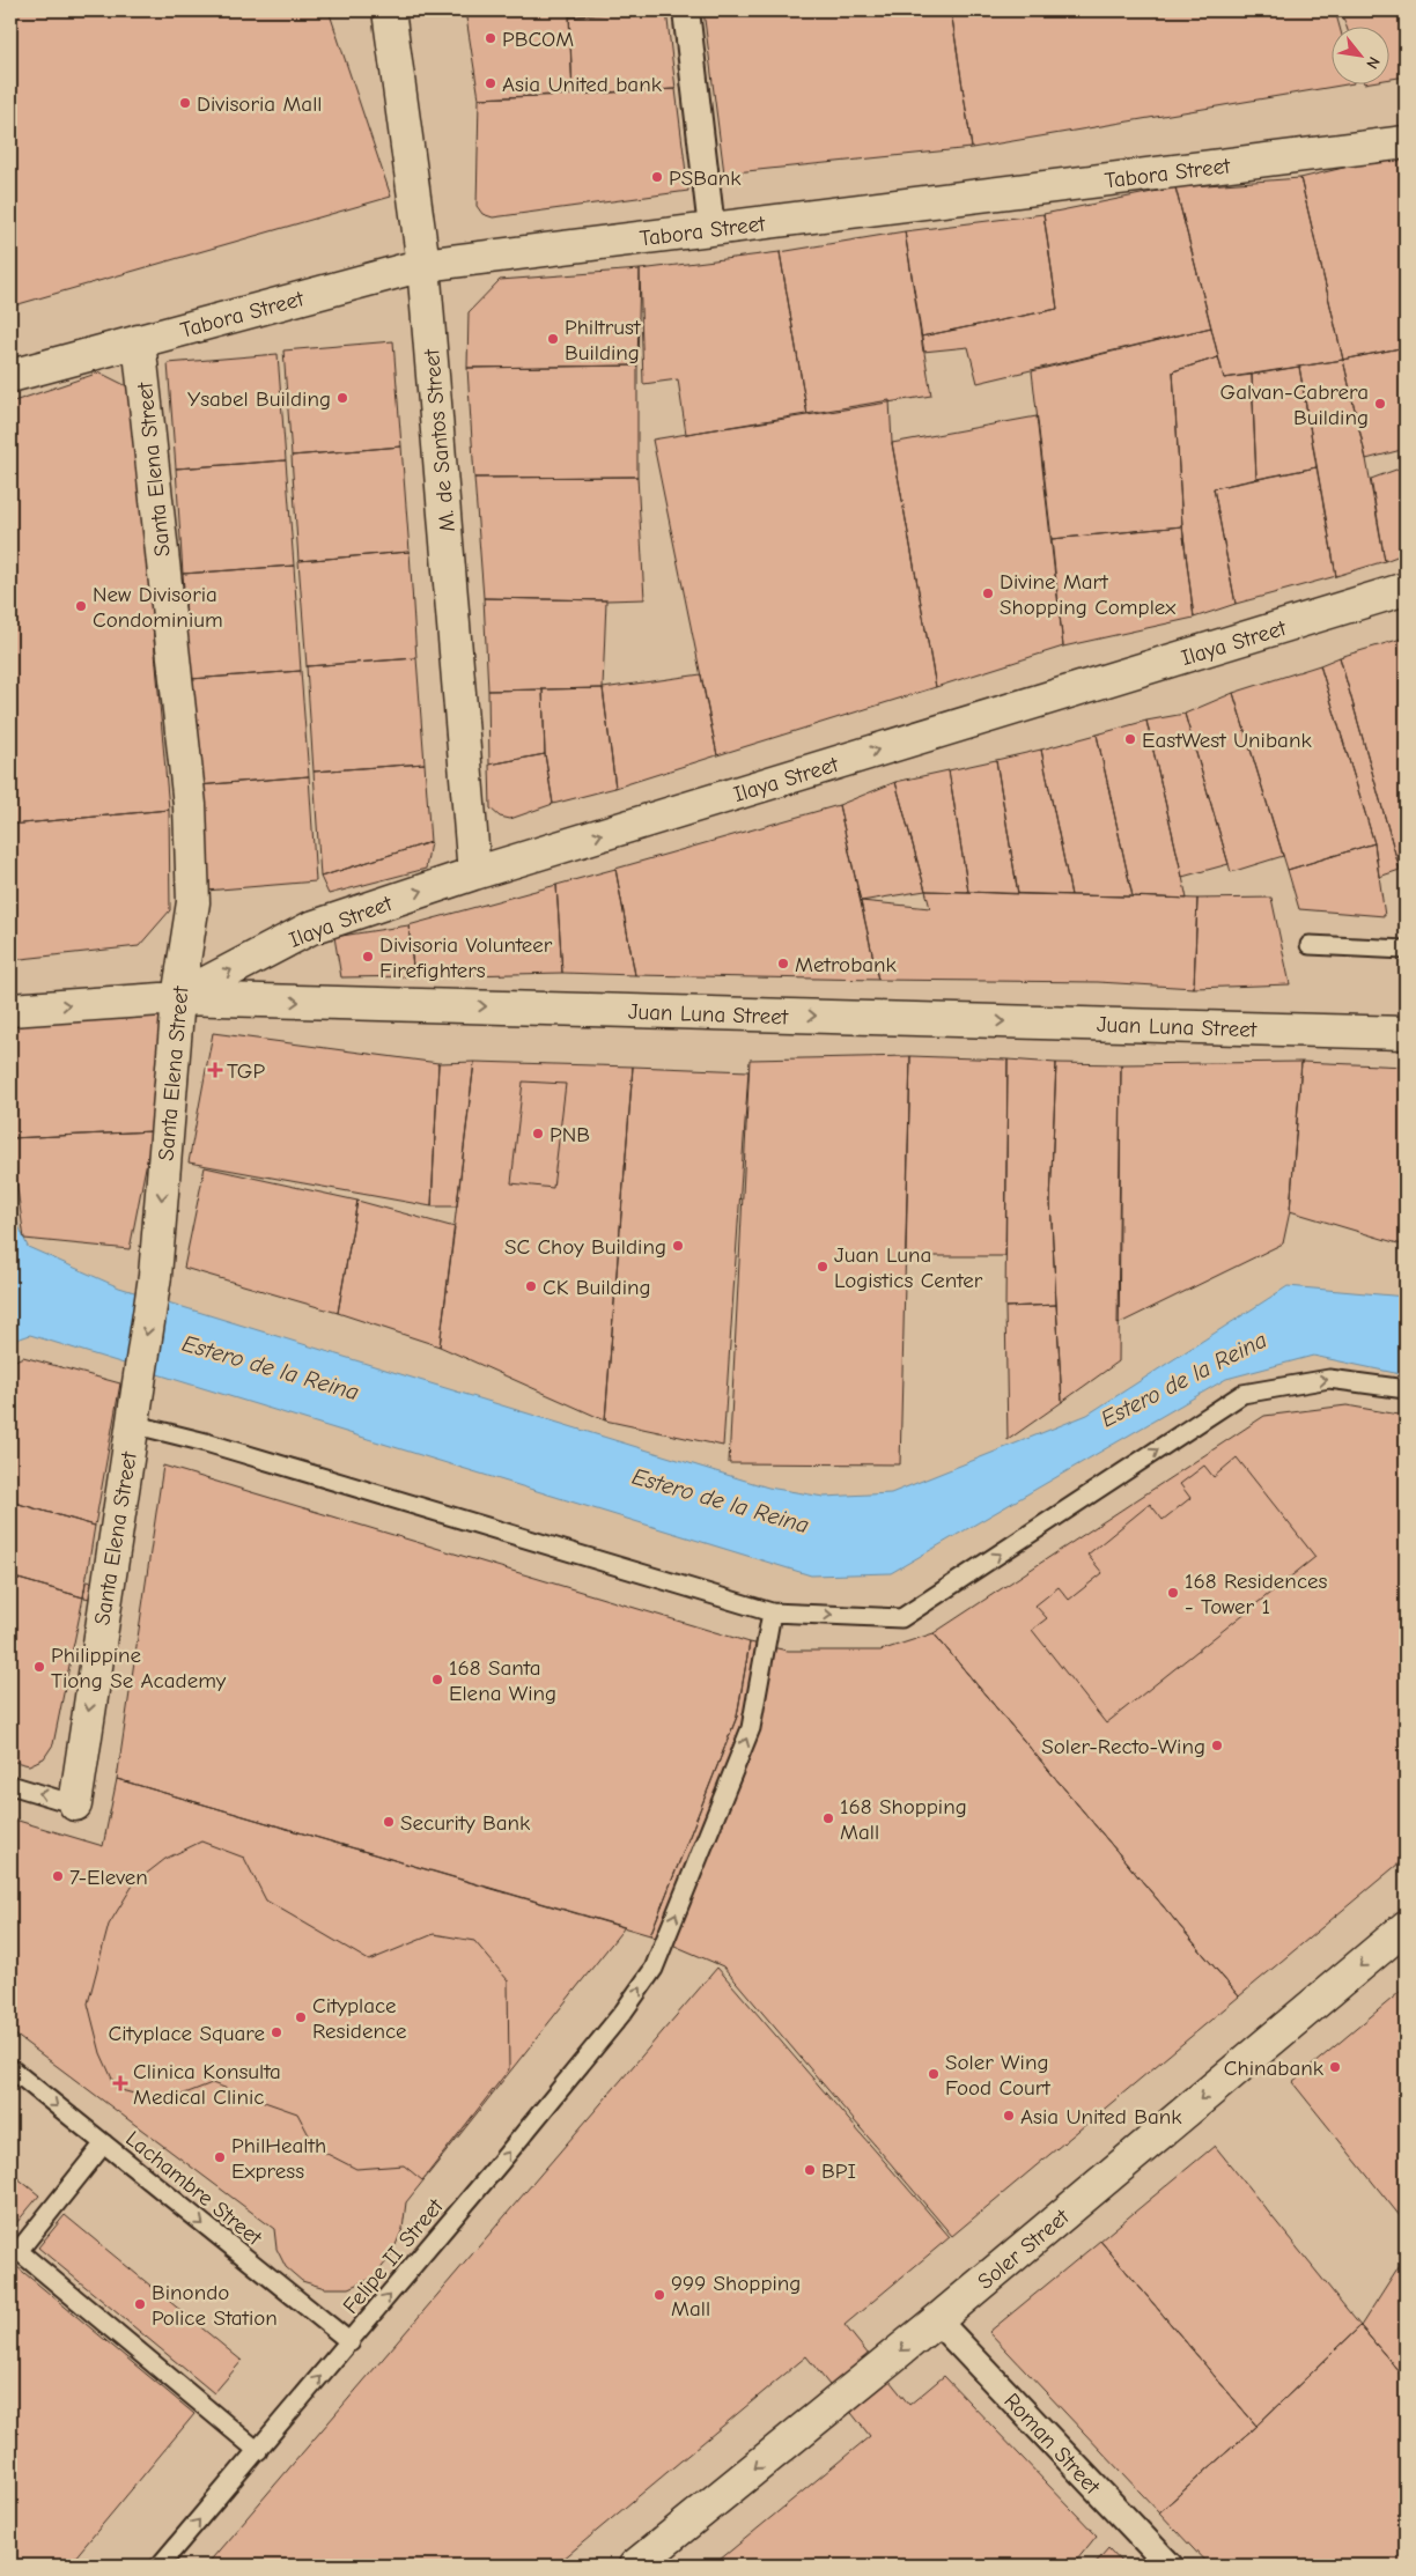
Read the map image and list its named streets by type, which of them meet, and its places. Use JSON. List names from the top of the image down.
{
  "streets": {
    "street": [
      "Tabora Street",
      "M. de Santos Street",
      "Santa Elena Street",
      "Ilaya Street",
      "Juan Luna Street",
      "Soler Street",
      "Roman Street"
    ],
    "lane": ["Lachambre Street", "Felipe II Street"]
  },
  "crossings": [
    ["Tabora Street", "M. de Santos Street"],
    ["Tabora Street", "Santa Elena Street"],
    ["M. de Santos Street", "Ilaya Street"],
    ["Santa Elena Street", "Ilaya Street"],
    ["Santa Elena Street", "Juan Luna Street"],
    ["Ilaya Street", "Juan Luna Street"],
    ["Lachambre Street", "Felipe II Street"],
    ["Soler Street", "Roman Street"]
  ],
  "one_way": [
    "Santa Elena Street",
    "Ilaya Street",
    "Juan Luna Street",
    "Lachambre Street",
    "Soler Street",
    "Felipe II Street"
  ],
  "water": ["Estero de la Reina"],
  "places": {
    "other": [
      "PBCOM",
      "Asia United bank",
      "Divisoria Mall",
      "PSBank",
      "Philtrust Building",
      "Ysabel Building",
      "Galvan-Cabrera Building",
      "Divine Mart Shopping Complex",
      "New Divisoria Condominium",
      "EastWest Unibank",
      "Divisoria Volunteer Firefighters",
      "Metrobank",
      "PNB",
      "SC Choy Building",
      "Juan Luna Logistics Center",
      "CK Building",
      "168 Residences - Tower 1",
      "Philippine Tiong Se Academy",
      "168 Santa Elena Wing",
      "Soler-Recto-Wing",
      "168 Shopping Mall",
      "Security Bank",
      "7-Eleven",
      "Cityplace Residence",
      "Cityplace Square",
      "Chinabank",
      "Soler Wing Food Court",
      "Asia United Bank",
      "PhilHealth Express",
      "BPI",
      "999 Shopping Mall",
      "Binondo Police Station"
    ],
    "health": ["TGP", "Clinica Konsulta Medical Clinic"]
  },
  "north": "bottom right"
}
